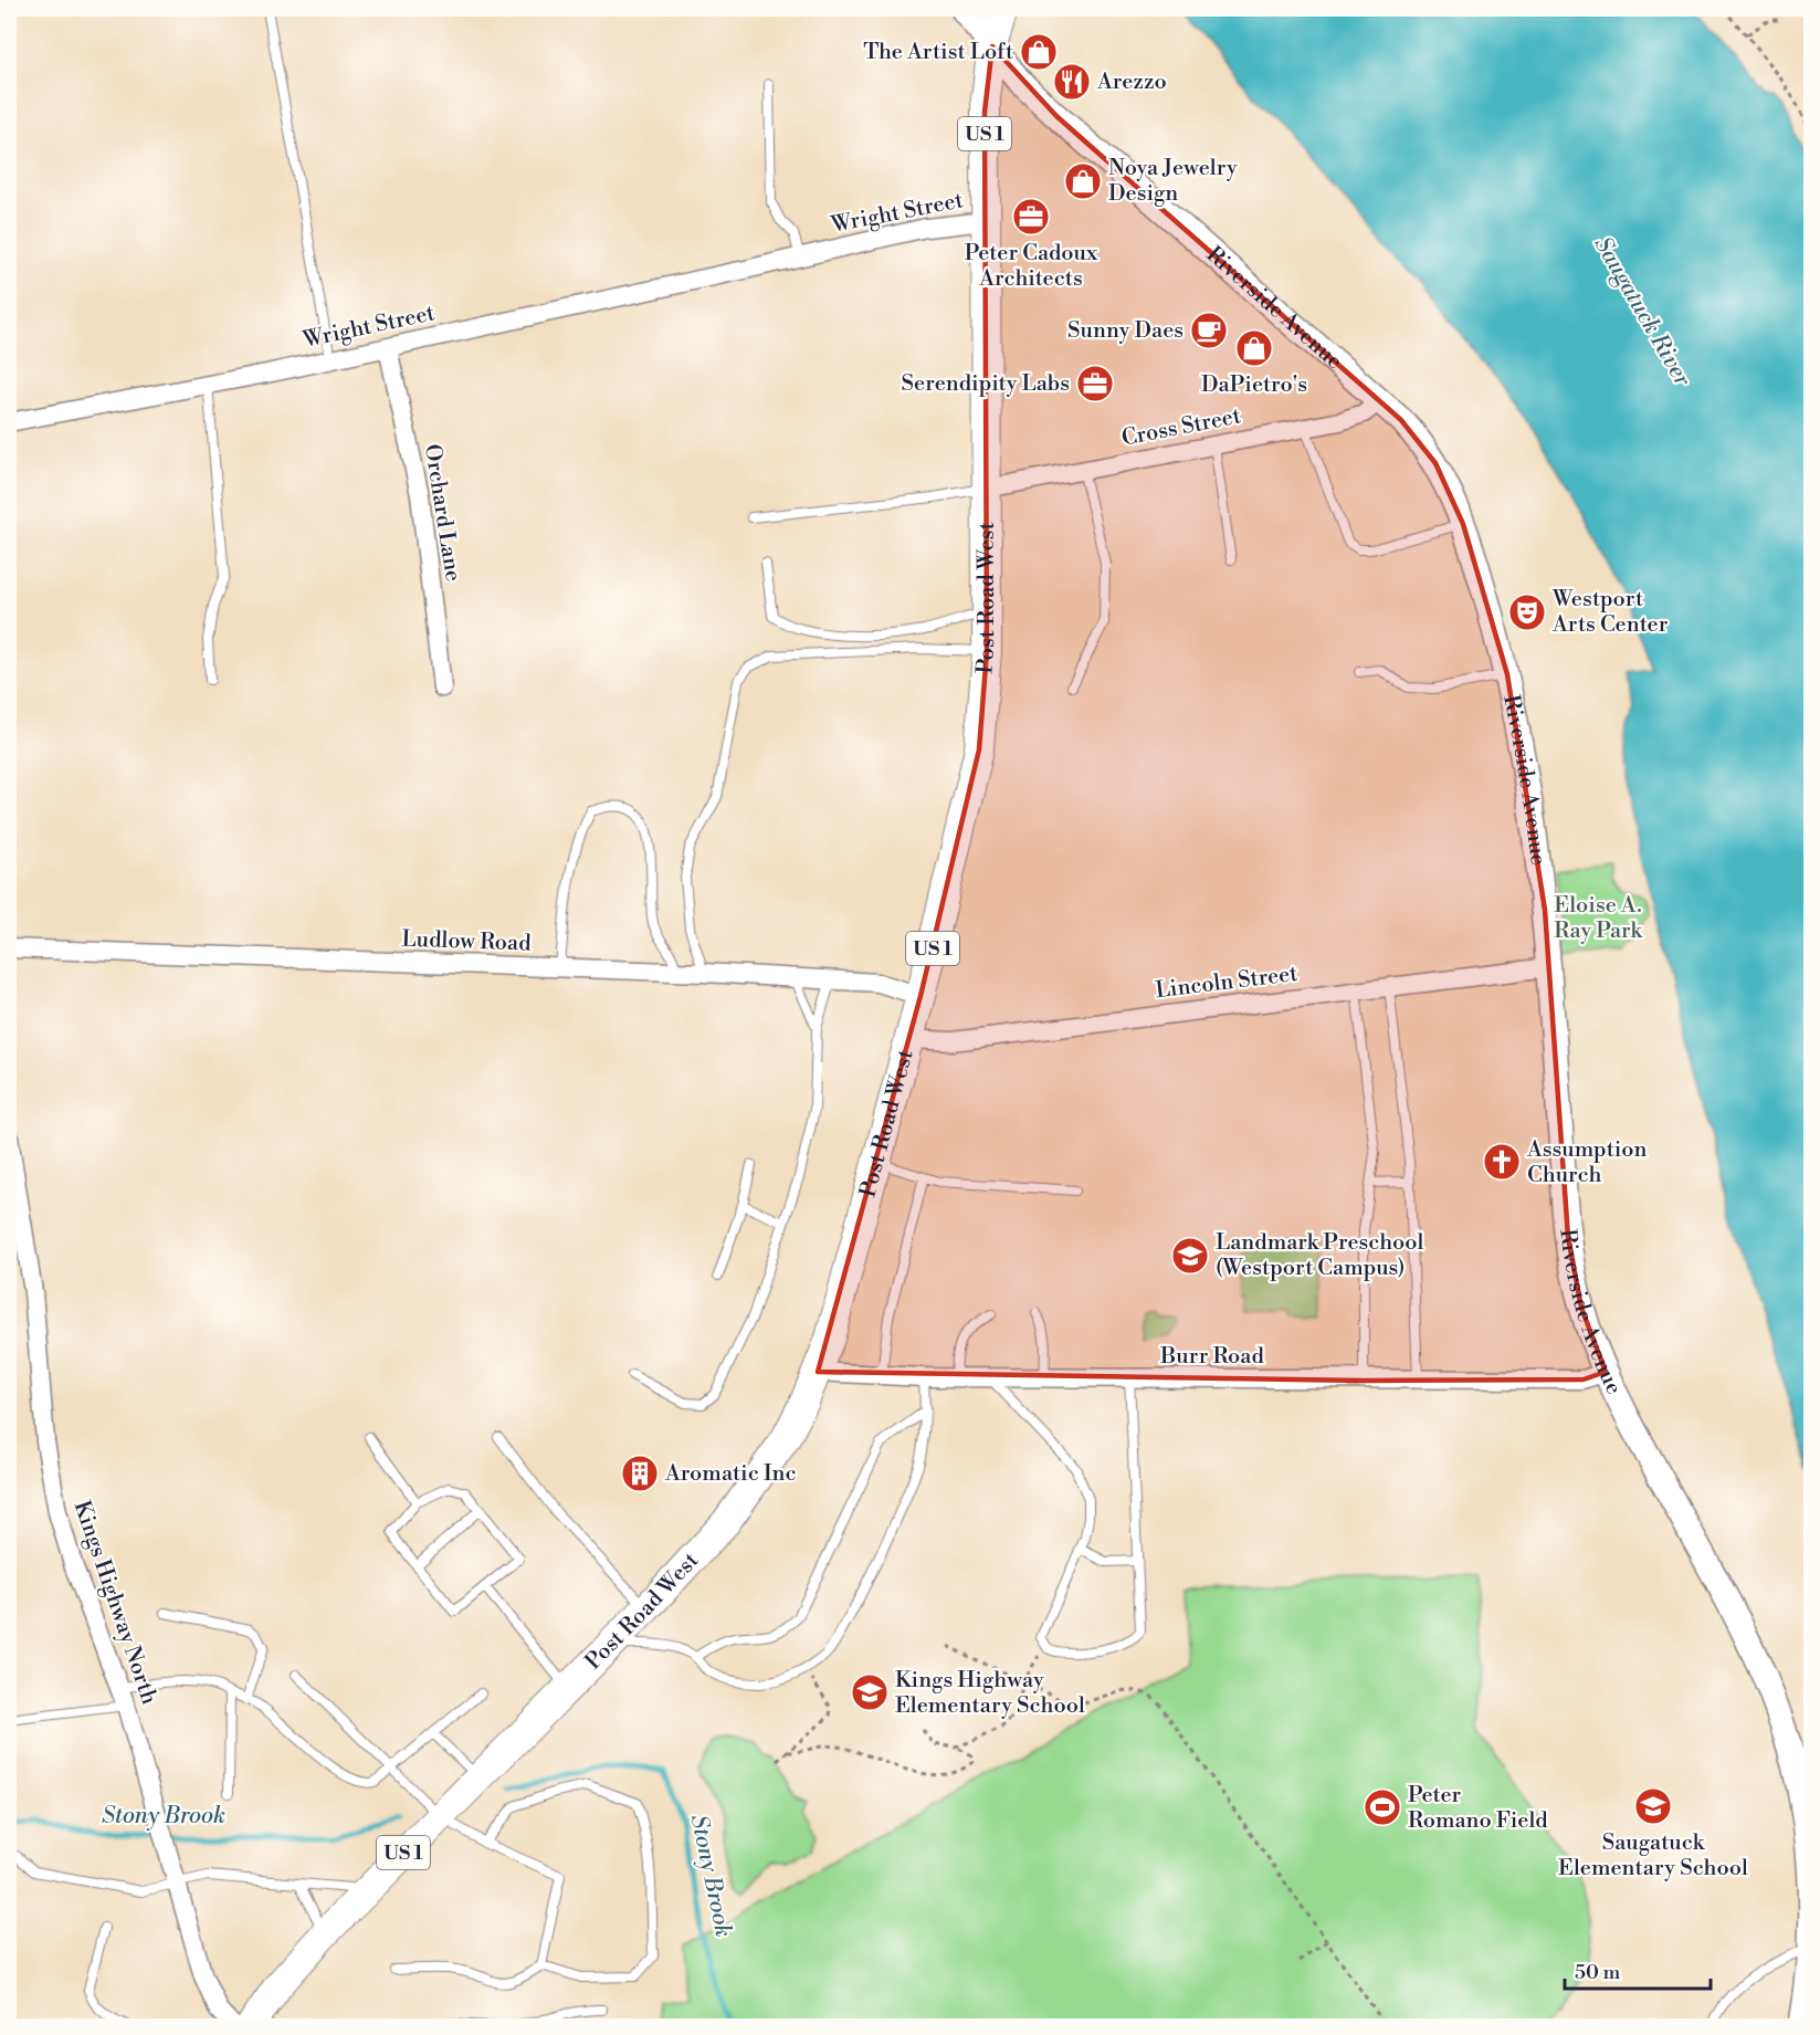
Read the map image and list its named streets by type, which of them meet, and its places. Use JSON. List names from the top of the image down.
{
  "streets": {
    "main road": ["US 1", "Riverside Avenue", "Post Road West"],
    "street": [
      "Wright Street",
      "Cross Street",
      "Orchard Lane",
      "Ludlow Road",
      "Lincoln Street",
      "Burr Road",
      "Kings Highway North"
    ]
  },
  "crossings": [
    ["Wright Street", "Orchard Lane"],
    ["Wright Street", "Post Road West"],
    ["Riverside Avenue", "Cross Street"],
    ["Riverside Avenue", "Post Road West"],
    ["Riverside Avenue", "Lincoln Street"],
    ["Riverside Avenue", "Burr Road"],
    ["Cross Street", "Post Road West"],
    ["Post Road West", "Ludlow Road"],
    ["Post Road West", "Lincoln Street"],
    ["Post Road West", "Burr Road"],
    ["Post Road West", "Kings Highway North"]
  ],
  "water": ["Saugatuck River", "Stony Brook"],
  "parks": ["Eloise A. Ray Park"],
  "places": {
    "shop": ["The Artist Loft", "Noya Jewelry Design", "DaPietro's"],
    "restaurant": ["Arezzo"],
    "office": ["Peter Cadoux Architects", "Serendipity Labs"],
    "cafe": ["Sunny Daes"],
    "theatre": ["Westport Arts Center"],
    "church": ["Assumption Church"],
    "school or university": ["Landmark Preschool (Westport Campus)", "Kings Highway Elementary School", "Saugatuck Elementary School"],
    "building": ["Aromatic Inc"],
    "sports": ["Peter Romano Field"]
  },
  "scale_bar": "50 m"
}
